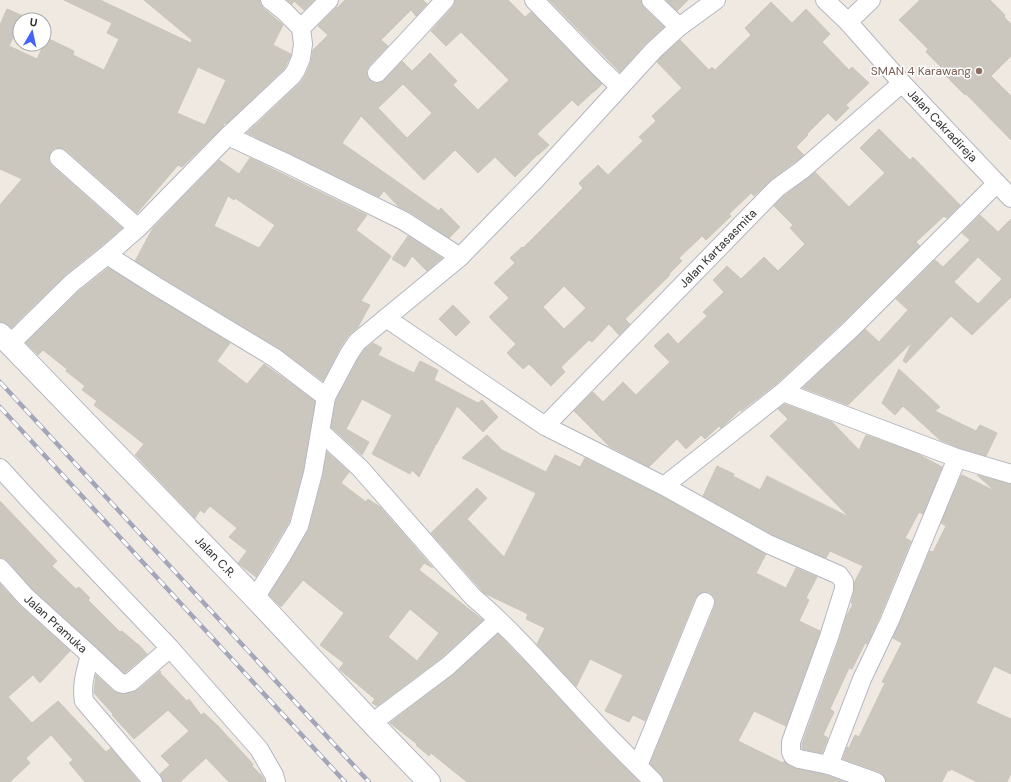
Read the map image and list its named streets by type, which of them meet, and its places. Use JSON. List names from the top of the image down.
{
  "streets": {
    "street": [
      "Jalan Cakradireja",
      "Jalan Kartasasmita",
      "Jalan C.R.",
      "Jalan Pramuka"
    ]
  },
  "crossings": [
    ["Jalan Cakradireja", "Jalan Kartasasmita"]
  ],
  "places": ["SMAN 4 Karawang"],
  "north": "top"
}
